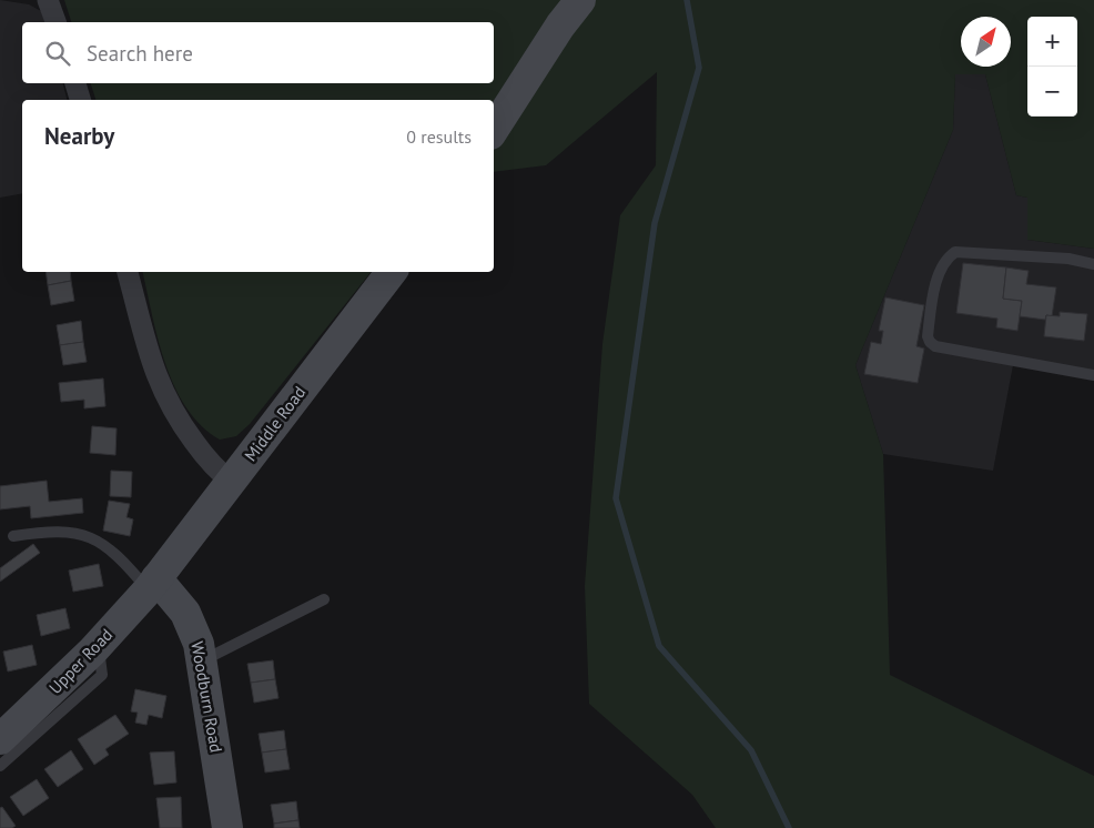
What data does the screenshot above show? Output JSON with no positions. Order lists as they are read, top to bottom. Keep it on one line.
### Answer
{"streets":{"main road":["Middle Road","Upper Road","Woodburn Road"]},"crossings":[["Middle Road","Upper Road"],["Middle Road","Woodburn Road"],["Upper Road","Woodburn Road"]],"north":"top right","page":{"map_buttons":["+","−"],"search":"Search here","heading":["Nearby","0 results"]}}
